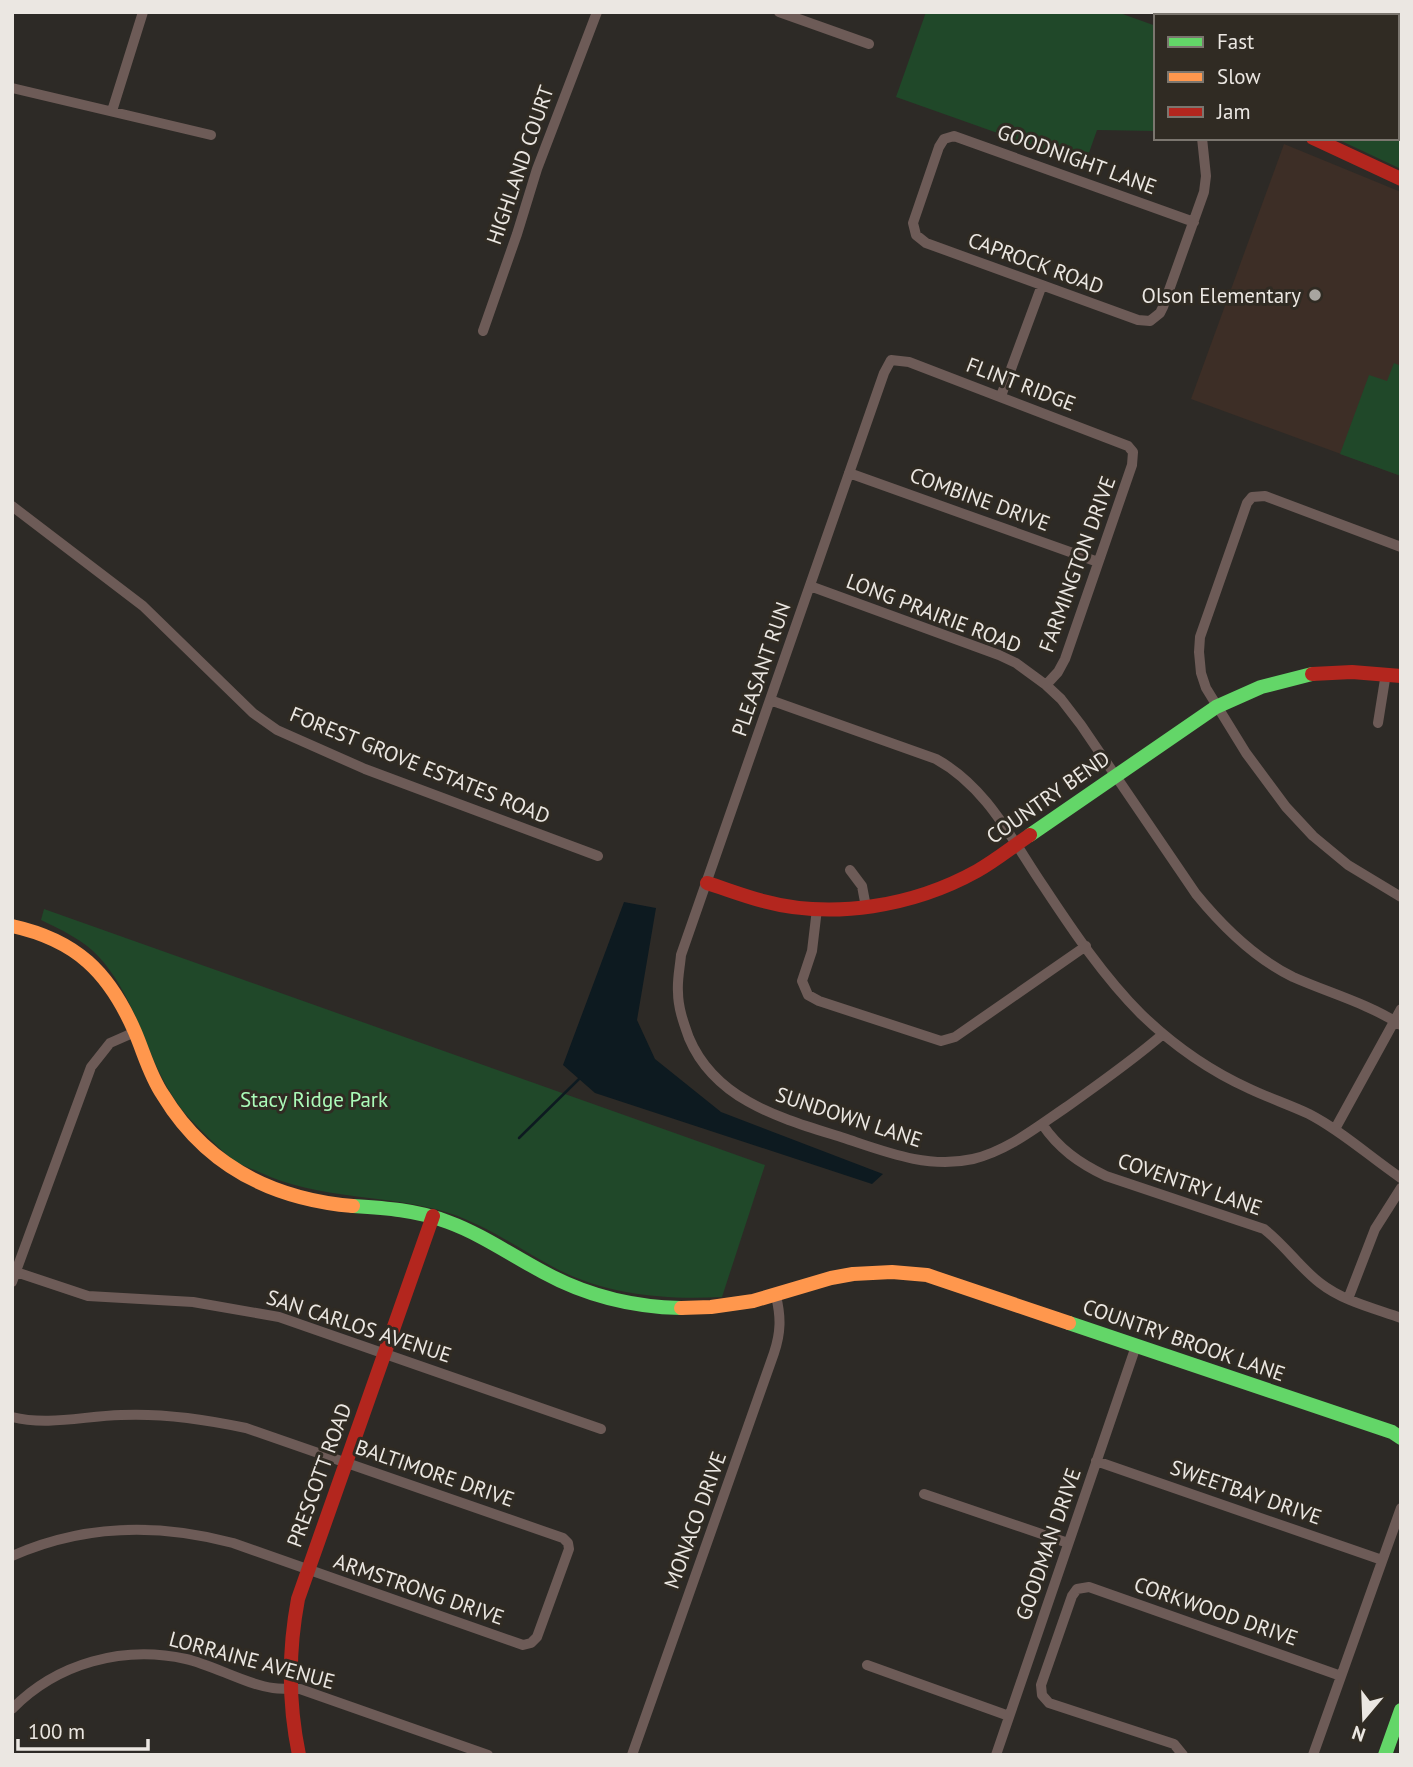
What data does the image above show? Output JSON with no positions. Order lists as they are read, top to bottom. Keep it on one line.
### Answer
{"streets":{"street":["GOODNIGHT LANE","HIGHLAND COURT","CAPROCK ROAD","FLINT RIDGE","COMBINE DRIVE","FARMINGTON DRIVE","LONG PRAIRIE ROAD","PLEASANT RUN","FOREST GROVE ESTATES ROAD","COUNTRY BEND","SUNDOWN LANE","COVENTRY LANE","SAN CARLOS AVENUE","COUNTRY BROOK LANE","BALTIMORE DRIVE","PRESCOTT ROAD","SWEETBAY DRIVE","MONACO DRIVE","GOODMAN DRIVE","ARMSTRONG DRIVE","CORKWOOD DRIVE","LORRAINE AVENUE"]},"crossings":[["GOODNIGHT LANE","CAPROCK ROAD"],["FLINT RIDGE","FARMINGTON DRIVE"],["FLINT RIDGE","PLEASANT RUN"],["COMBINE DRIVE","FARMINGTON DRIVE"],["COMBINE DRIVE","PLEASANT RUN"],["FARMINGTON DRIVE","LONG PRAIRIE ROAD"],["LONG PRAIRIE ROAD","PLEASANT RUN"],["LONG PRAIRIE ROAD","COUNTRY BEND"],["PLEASANT RUN","COUNTRY BEND"],["PLEASANT RUN","SUNDOWN LANE"],["SUNDOWN LANE","COVENTRY LANE"],["SAN CARLOS AVENUE","PRESCOTT ROAD"],["COUNTRY BROOK LANE","PRESCOTT ROAD"],["COUNTRY BROOK LANE","MONACO DRIVE"],["COUNTRY BROOK LANE","GOODMAN DRIVE"],["BALTIMORE DRIVE","PRESCOTT ROAD"],["BALTIMORE DRIVE","ARMSTRONG DRIVE"],["PRESCOTT ROAD","ARMSTRONG DRIVE"],["PRESCOTT ROAD","LORRAINE AVENUE"],["SWEETBAY DRIVE","GOODMAN DRIVE"]],"parks":["Stacy Ridge Park"],"places":["Olson Elementary"],"legend":["Fast","Slow","Jam"],"scale_bar":"100 m","north":"bottom"}
